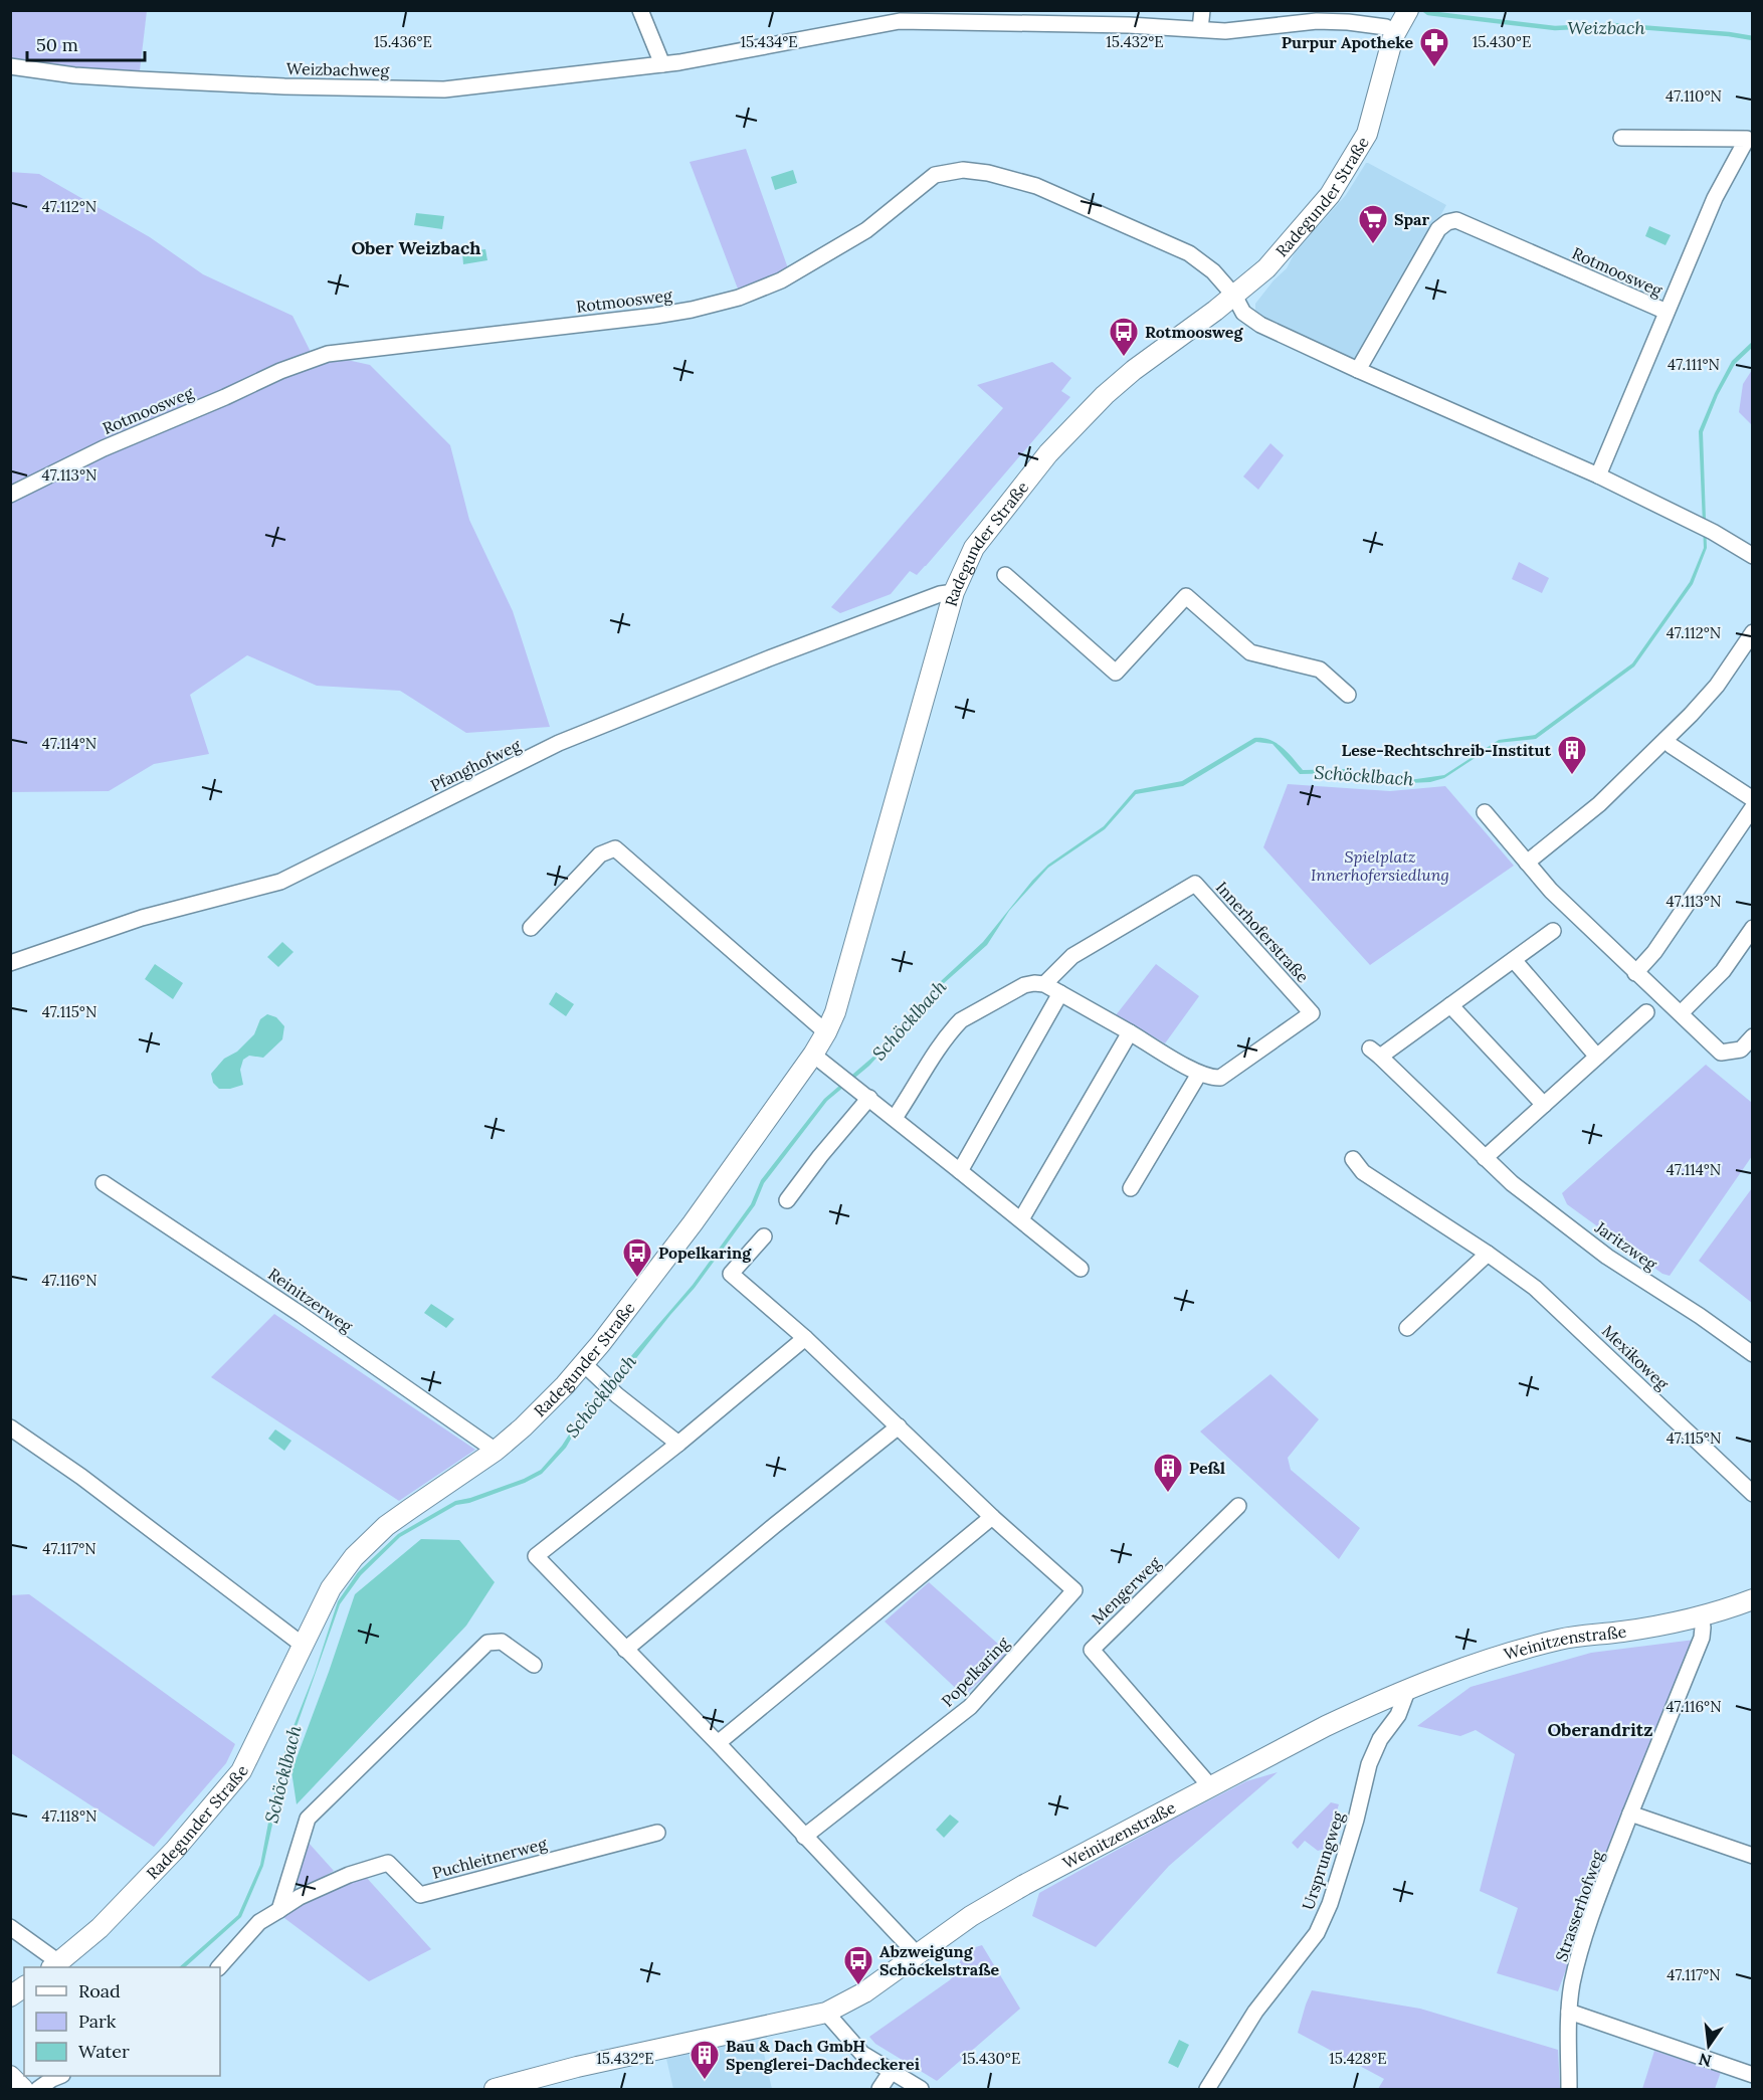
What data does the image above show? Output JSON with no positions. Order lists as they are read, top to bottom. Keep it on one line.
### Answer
{"streets":{"main road":["Radegunder Straße","Weinitzenstraße"],"street":["Weizbachweg","Rotmoosweg","Pfanghofweg","Innerhoferstraße","Jaritzweg","Reinitzerweg","Mexikoweg","Mengerweg","Popelkaring","Puchleitnerweg","Ursprungweg","Strasserhofweg"]},"crossings":[["Weizbachweg","Radegunder Straße"],["Radegunder Straße","Rotmoosweg"],["Radegunder Straße","Pfanghofweg"],["Radegunder Straße","Reinitzerweg"],["Mengerweg","Weinitzenstraße"],["Weinitzenstraße","Ursprungweg"],["Weinitzenstraße","Strasserhofweg"]],"districts":["Ober Weizbach","Oberandritz"],"water":["Weizbach","Schöcklbach"],"parks":["Spielplatz Innerhofersiedlung"],"places":{"pharmacy":["Purpur Apotheke"],"supermarket":["Spar"],"bus stop":["Rotmoosweg","Popelkaring","Abzweigung Schöckelstraße"],"building":["Lese-Rechtschreib-Institut","Peßl","Bau & Dach GmbH Spenglerei-Dachdeckerei"]},"legend":["Road","Park","Water"],"scale_bar":"50 m","north":"bottom","coordinates":["15.436°E","15.434°E","15.432°E","15.430°E","47.110°N","47.112°N","47.111°N","47.113°N","47.114°N","47.115°N","47.116°N","47.117°N","47.118°N","15.428°E"]}
